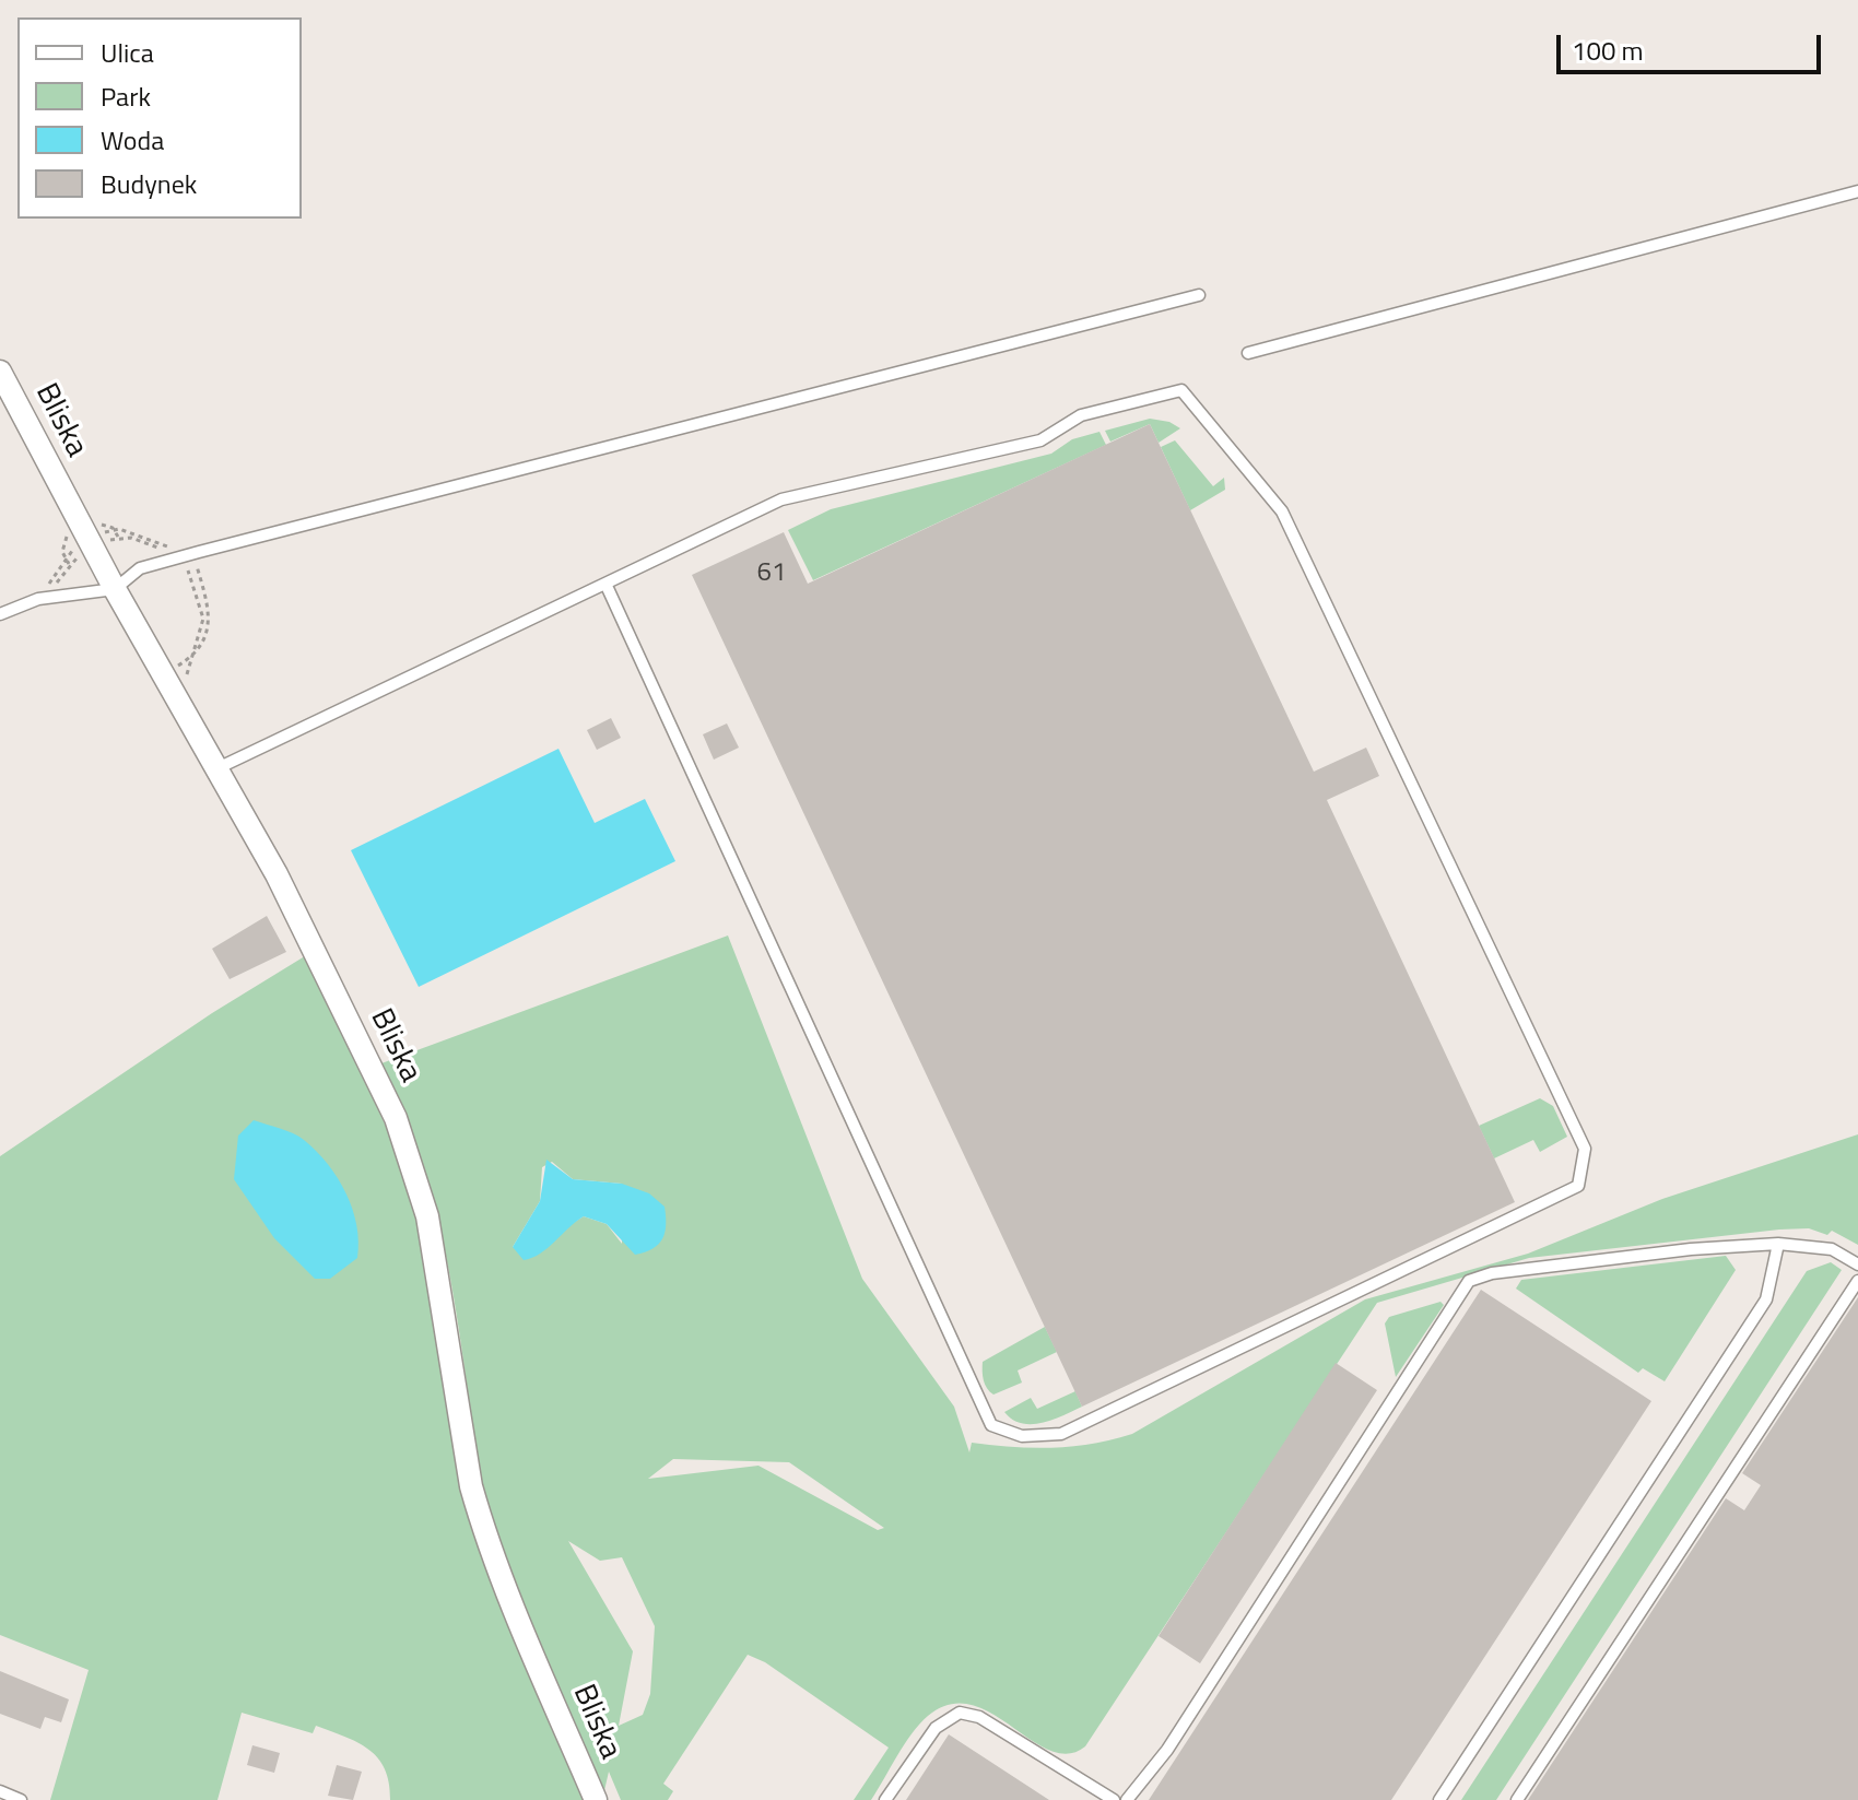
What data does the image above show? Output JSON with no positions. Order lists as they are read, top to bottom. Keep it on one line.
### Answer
{"streets":{"street":["Bliska"]},"house_numbers":["61"],"legend":["Ulica","Park","Woda","Budynek"],"scale_bar":"100 m"}
